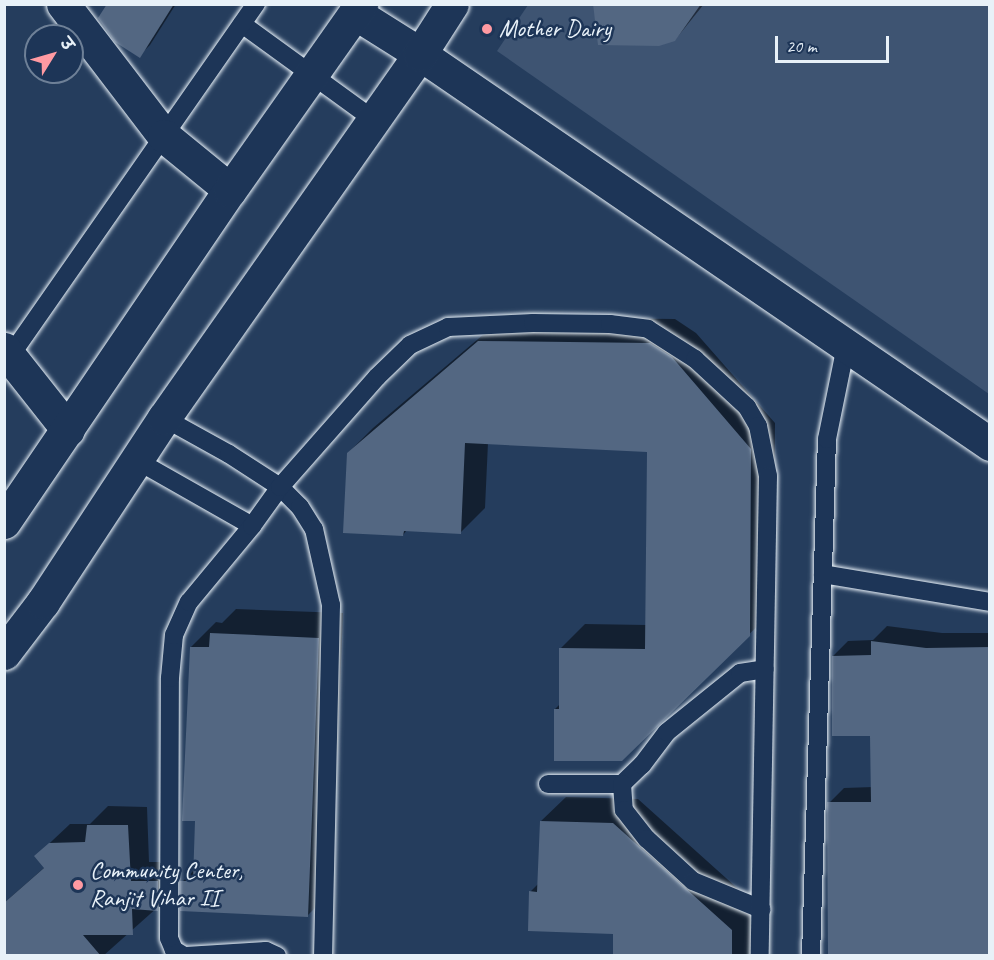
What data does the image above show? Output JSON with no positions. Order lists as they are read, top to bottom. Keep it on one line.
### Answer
{"places":["Mother Dairy","Community Center, Ranjit Vihar II"],"scale_bar":"20 m","north":"top right"}
